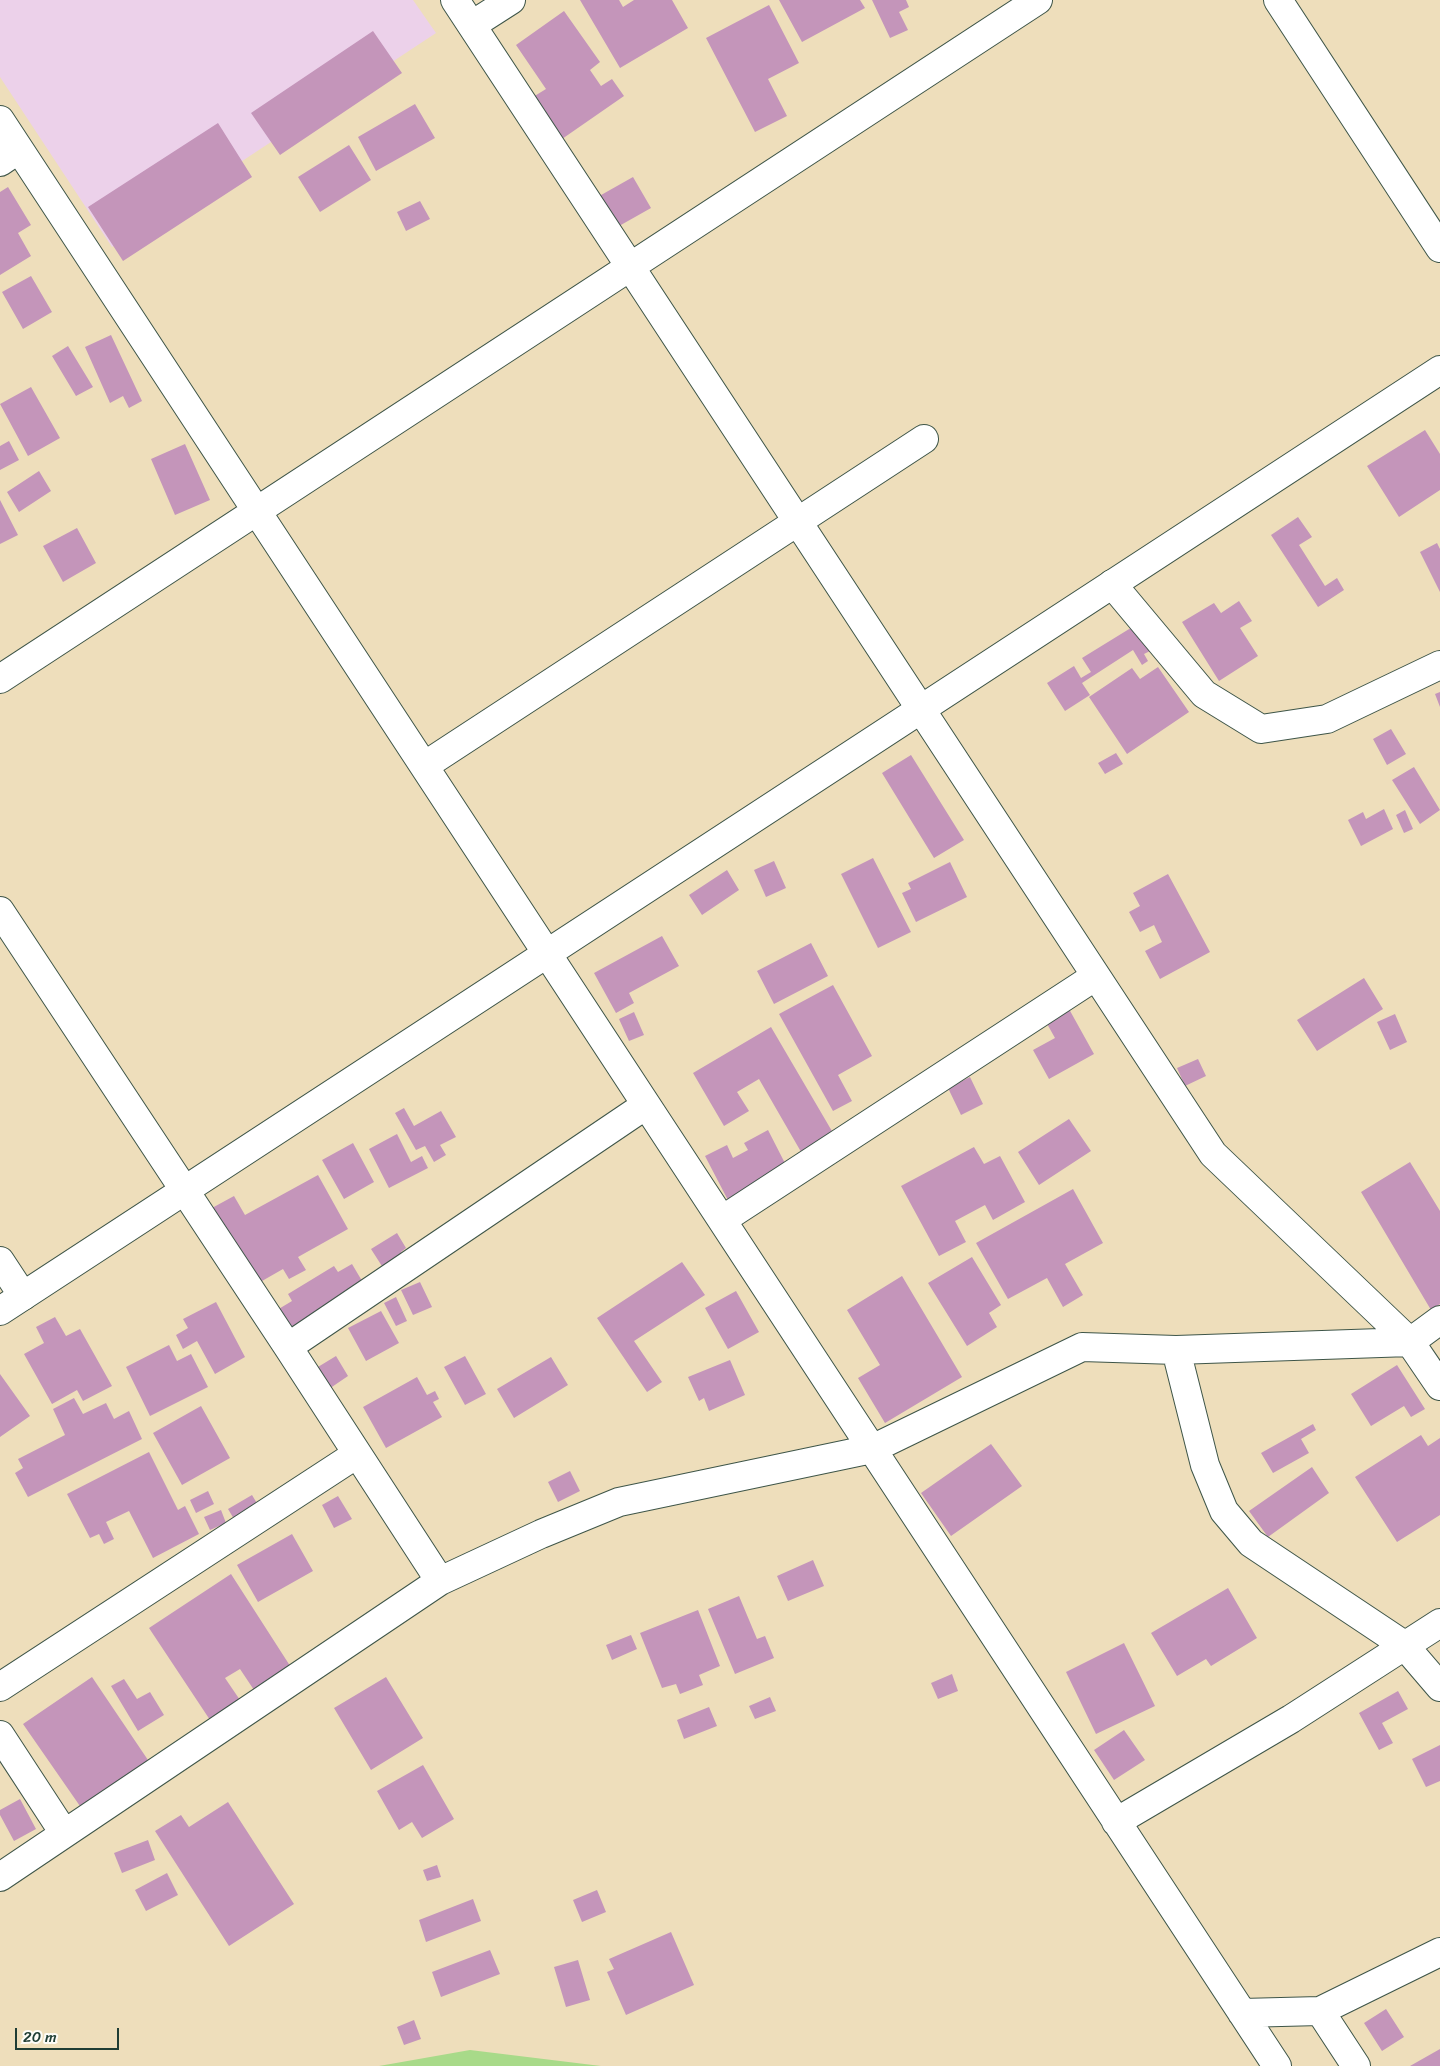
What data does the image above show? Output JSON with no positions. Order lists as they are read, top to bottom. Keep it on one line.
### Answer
{"scale_bar":"20 m"}
